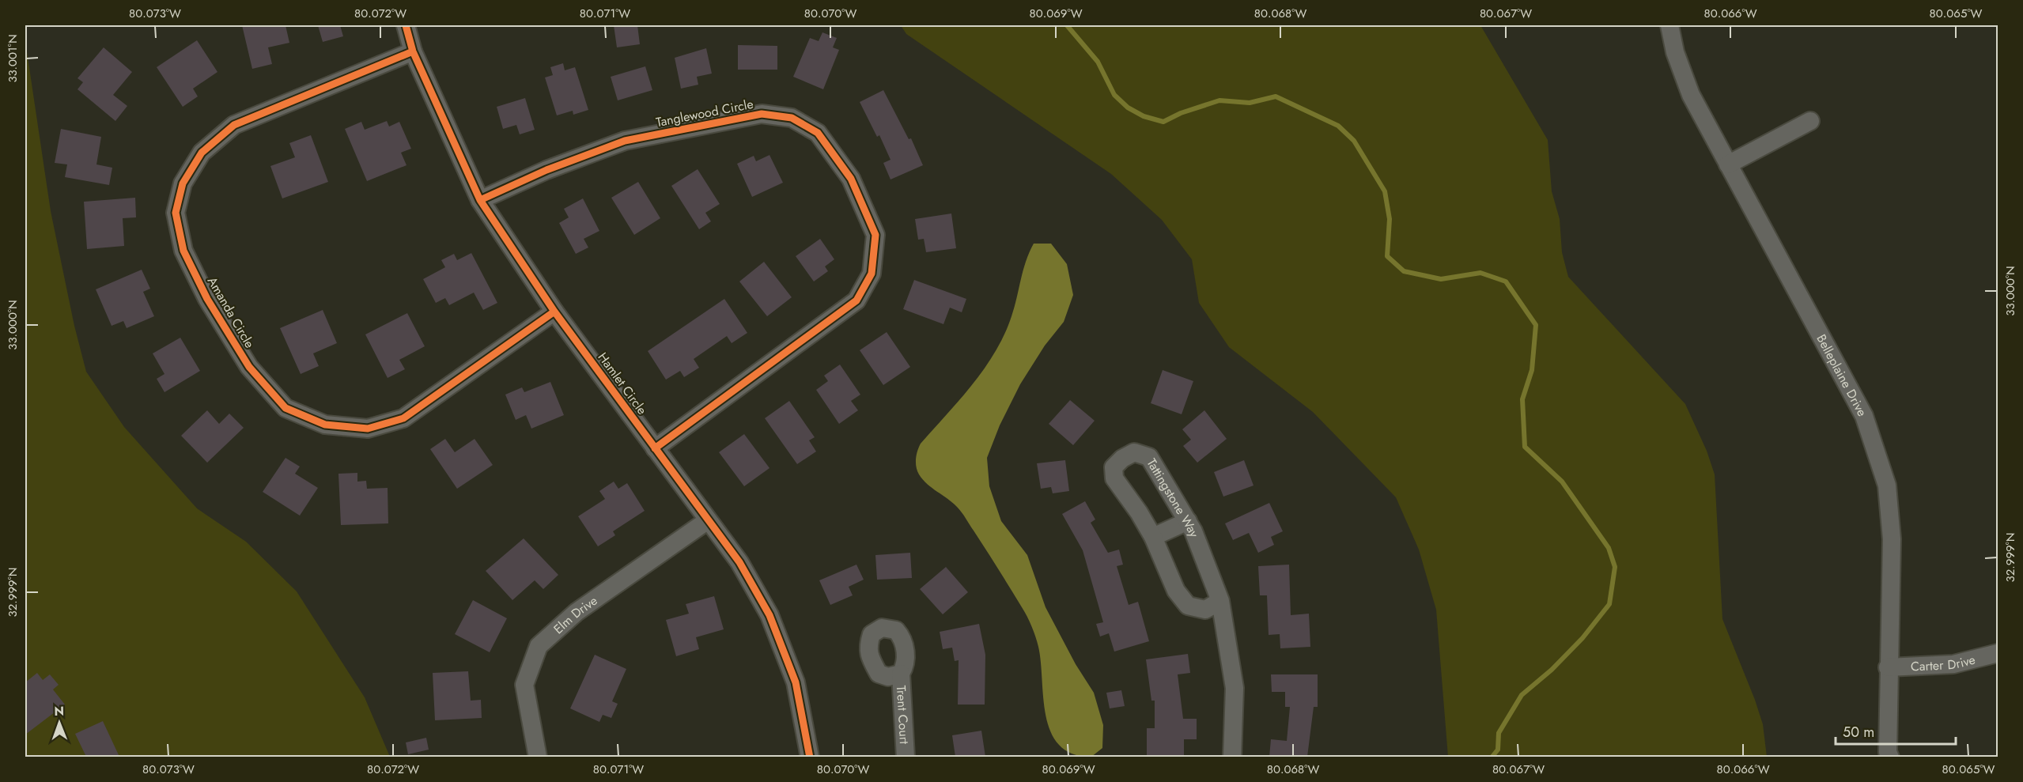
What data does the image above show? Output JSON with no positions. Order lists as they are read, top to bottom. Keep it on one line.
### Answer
{"streets":{"street":["Tanglewood Circle","Amanda Circle","Belleplaine Drive","Hamlet Circle","Tattingstone Way","Elm Drive","Carter Drive","Trent Court"]},"crossings":[["Tanglewood Circle","Hamlet Circle"],["Amanda Circle","Hamlet Circle"],["Belleplaine Drive","Carter Drive"],["Hamlet Circle","Elm Drive"]],"scale_bar":"50 m","north":"top","coordinates":["80.073°W","80.072°W","80.071°W","80.070°W","80.069°W","80.068°W","80.067°W","80.066°W","80.065°W","33.001°N","33.000°N","32.999°N"]}
